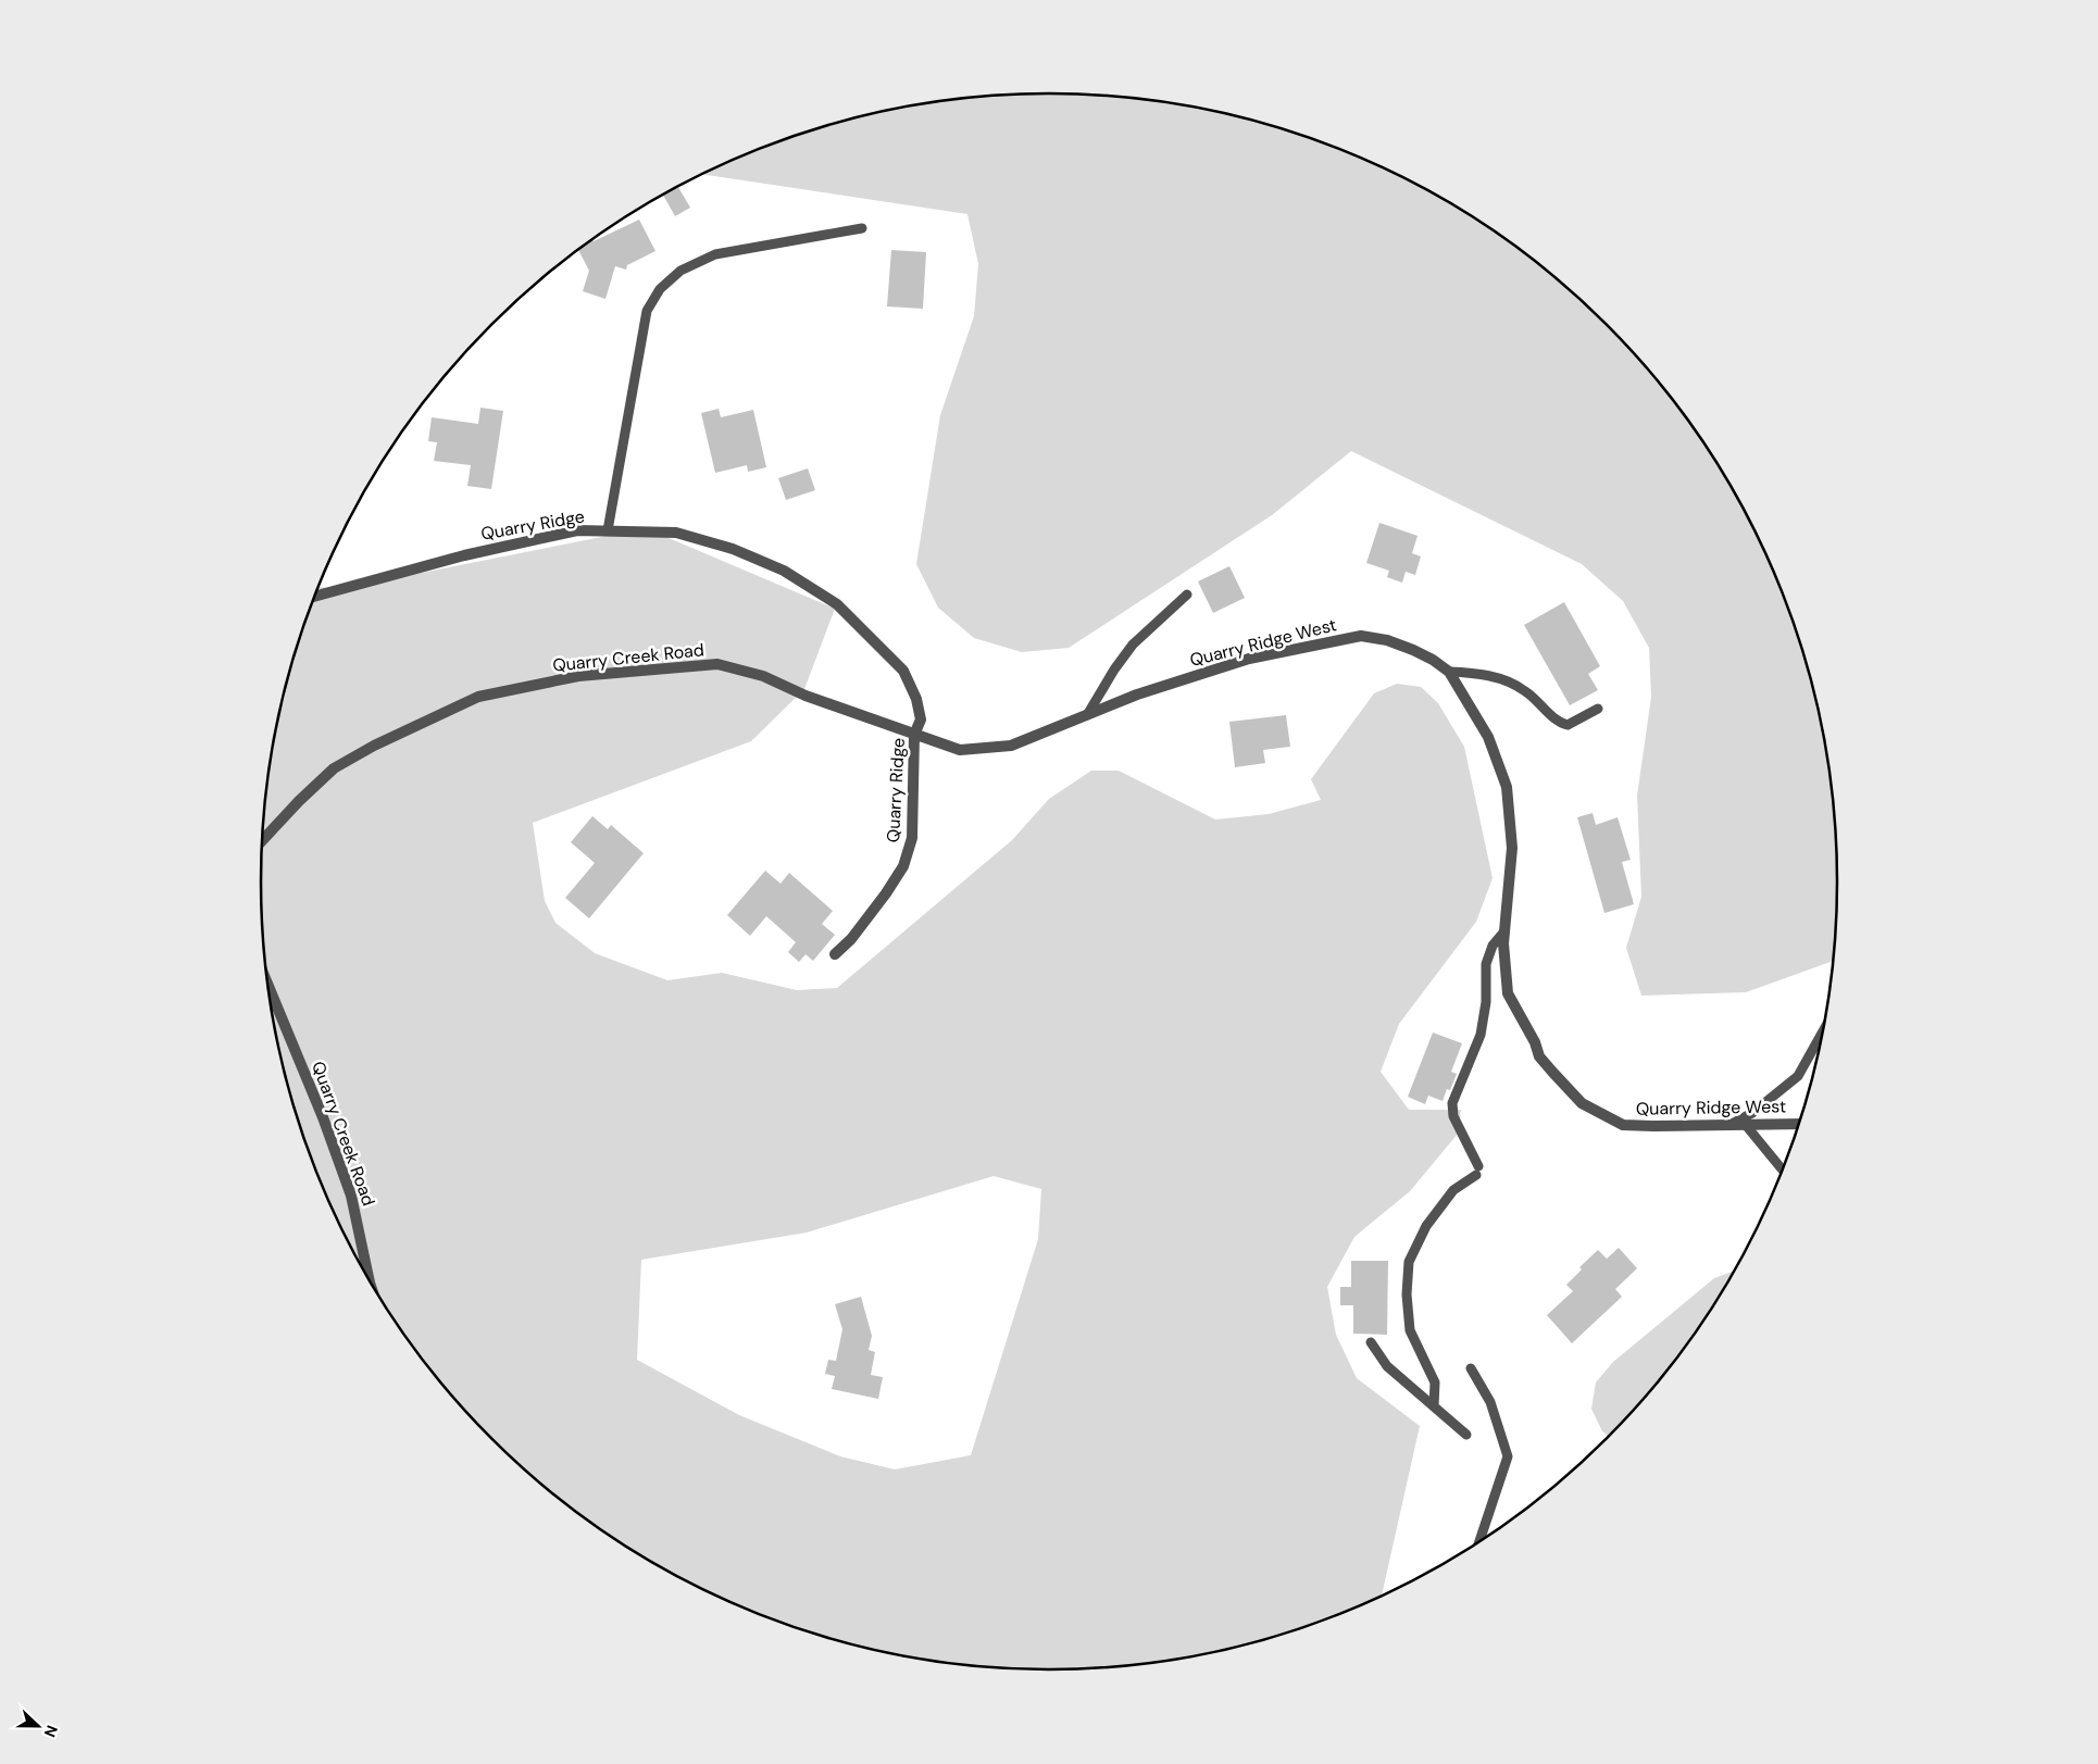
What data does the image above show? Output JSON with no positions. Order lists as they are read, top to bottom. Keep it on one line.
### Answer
{"streets":{"street":["Quarry Ridge","Quarry Ridge West","Quarry Creek Road"]},"crossings":[["Quarry Ridge","Quarry Ridge West"],["Quarry Ridge","Quarry Creek Road"],["Quarry Ridge West","Quarry Creek Road"]],"north":"right"}
